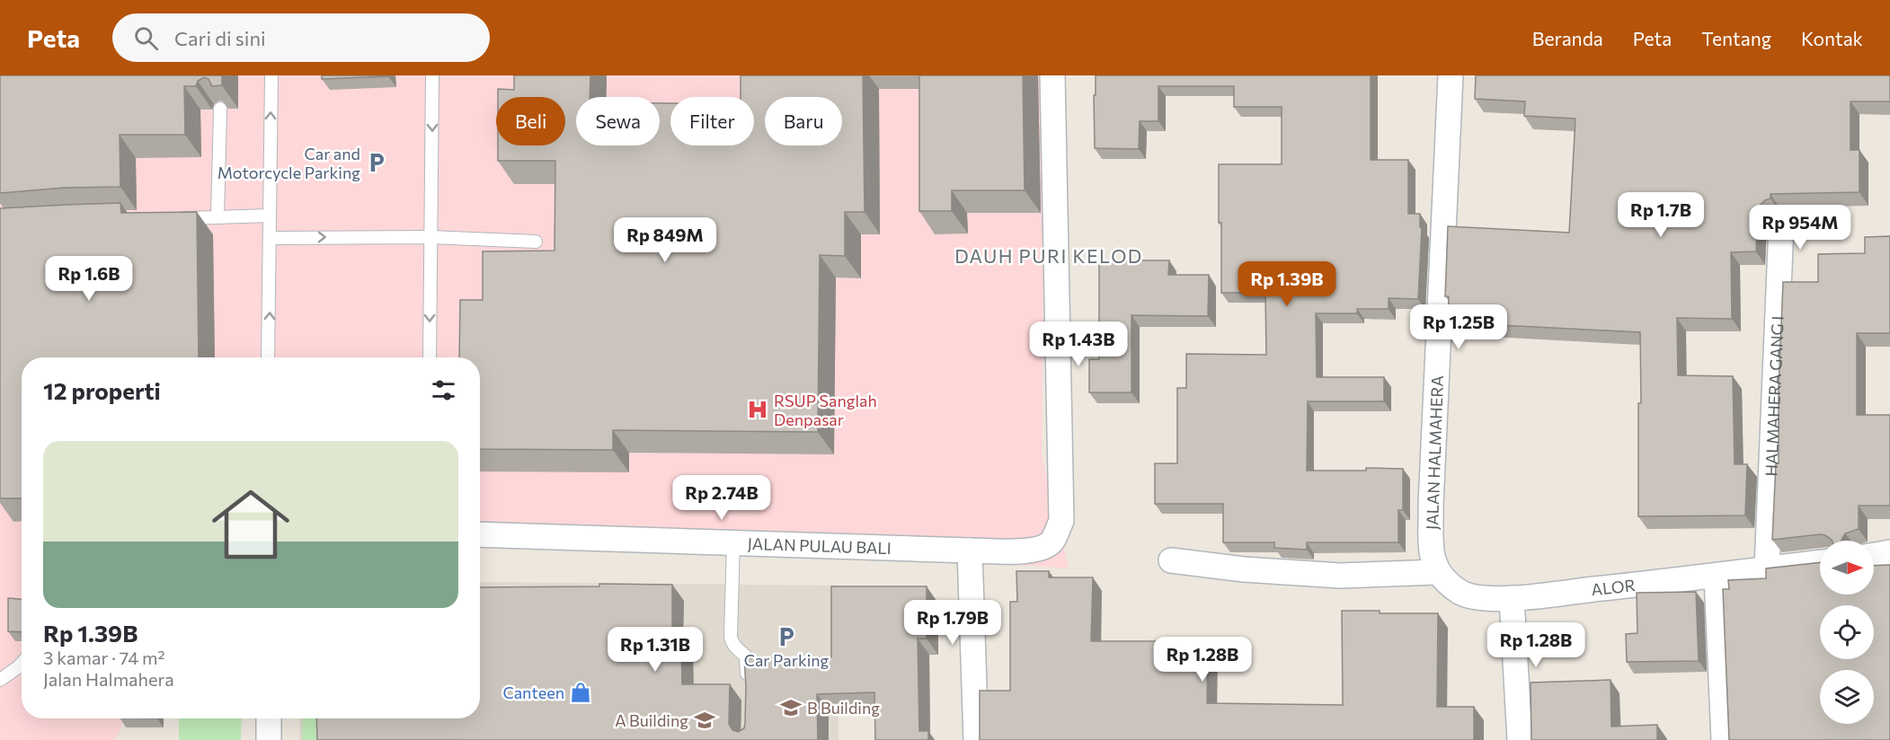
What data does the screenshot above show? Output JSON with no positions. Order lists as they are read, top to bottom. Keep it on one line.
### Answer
{"streets":{"street":["HALMAHERA GANG I","JALAN HALMAHERA","JALAN PULAU BALI","ALOR"]},"crossings":[["HALMAHERA GANG I","ALOR"]],"districts":["DAUH PURI KELOD"],"places":{"parking":["Car and Motorcycle Parking","Car Parking"],"hospital":["RSUP Sanglah Denpasar"],"shop":["Canteen"],"school or university":["B Building","A Building"]},"north":"right","page":{"header":"Peta","search":"Cari di sini","nav":["Beranda","Peta","Tentang","Kontak"],"chip":["Beli","Sewa","Filter","Baru"],"price":["Rp 1.7B","Rp 954M","Rp 849M","Rp 1.6B","Rp 1.39B","Rp 1.25B","Rp 1.43B","Rp 2.74B","Rp 1.79B","Rp 1.28B","Rp 1.31B","Rp 1.28B"],"heading":"12 properti","list":[{"name":"Rp 1.39B","note":"3 kamar · 74 m² · Jalan Halmahera"}]}}
